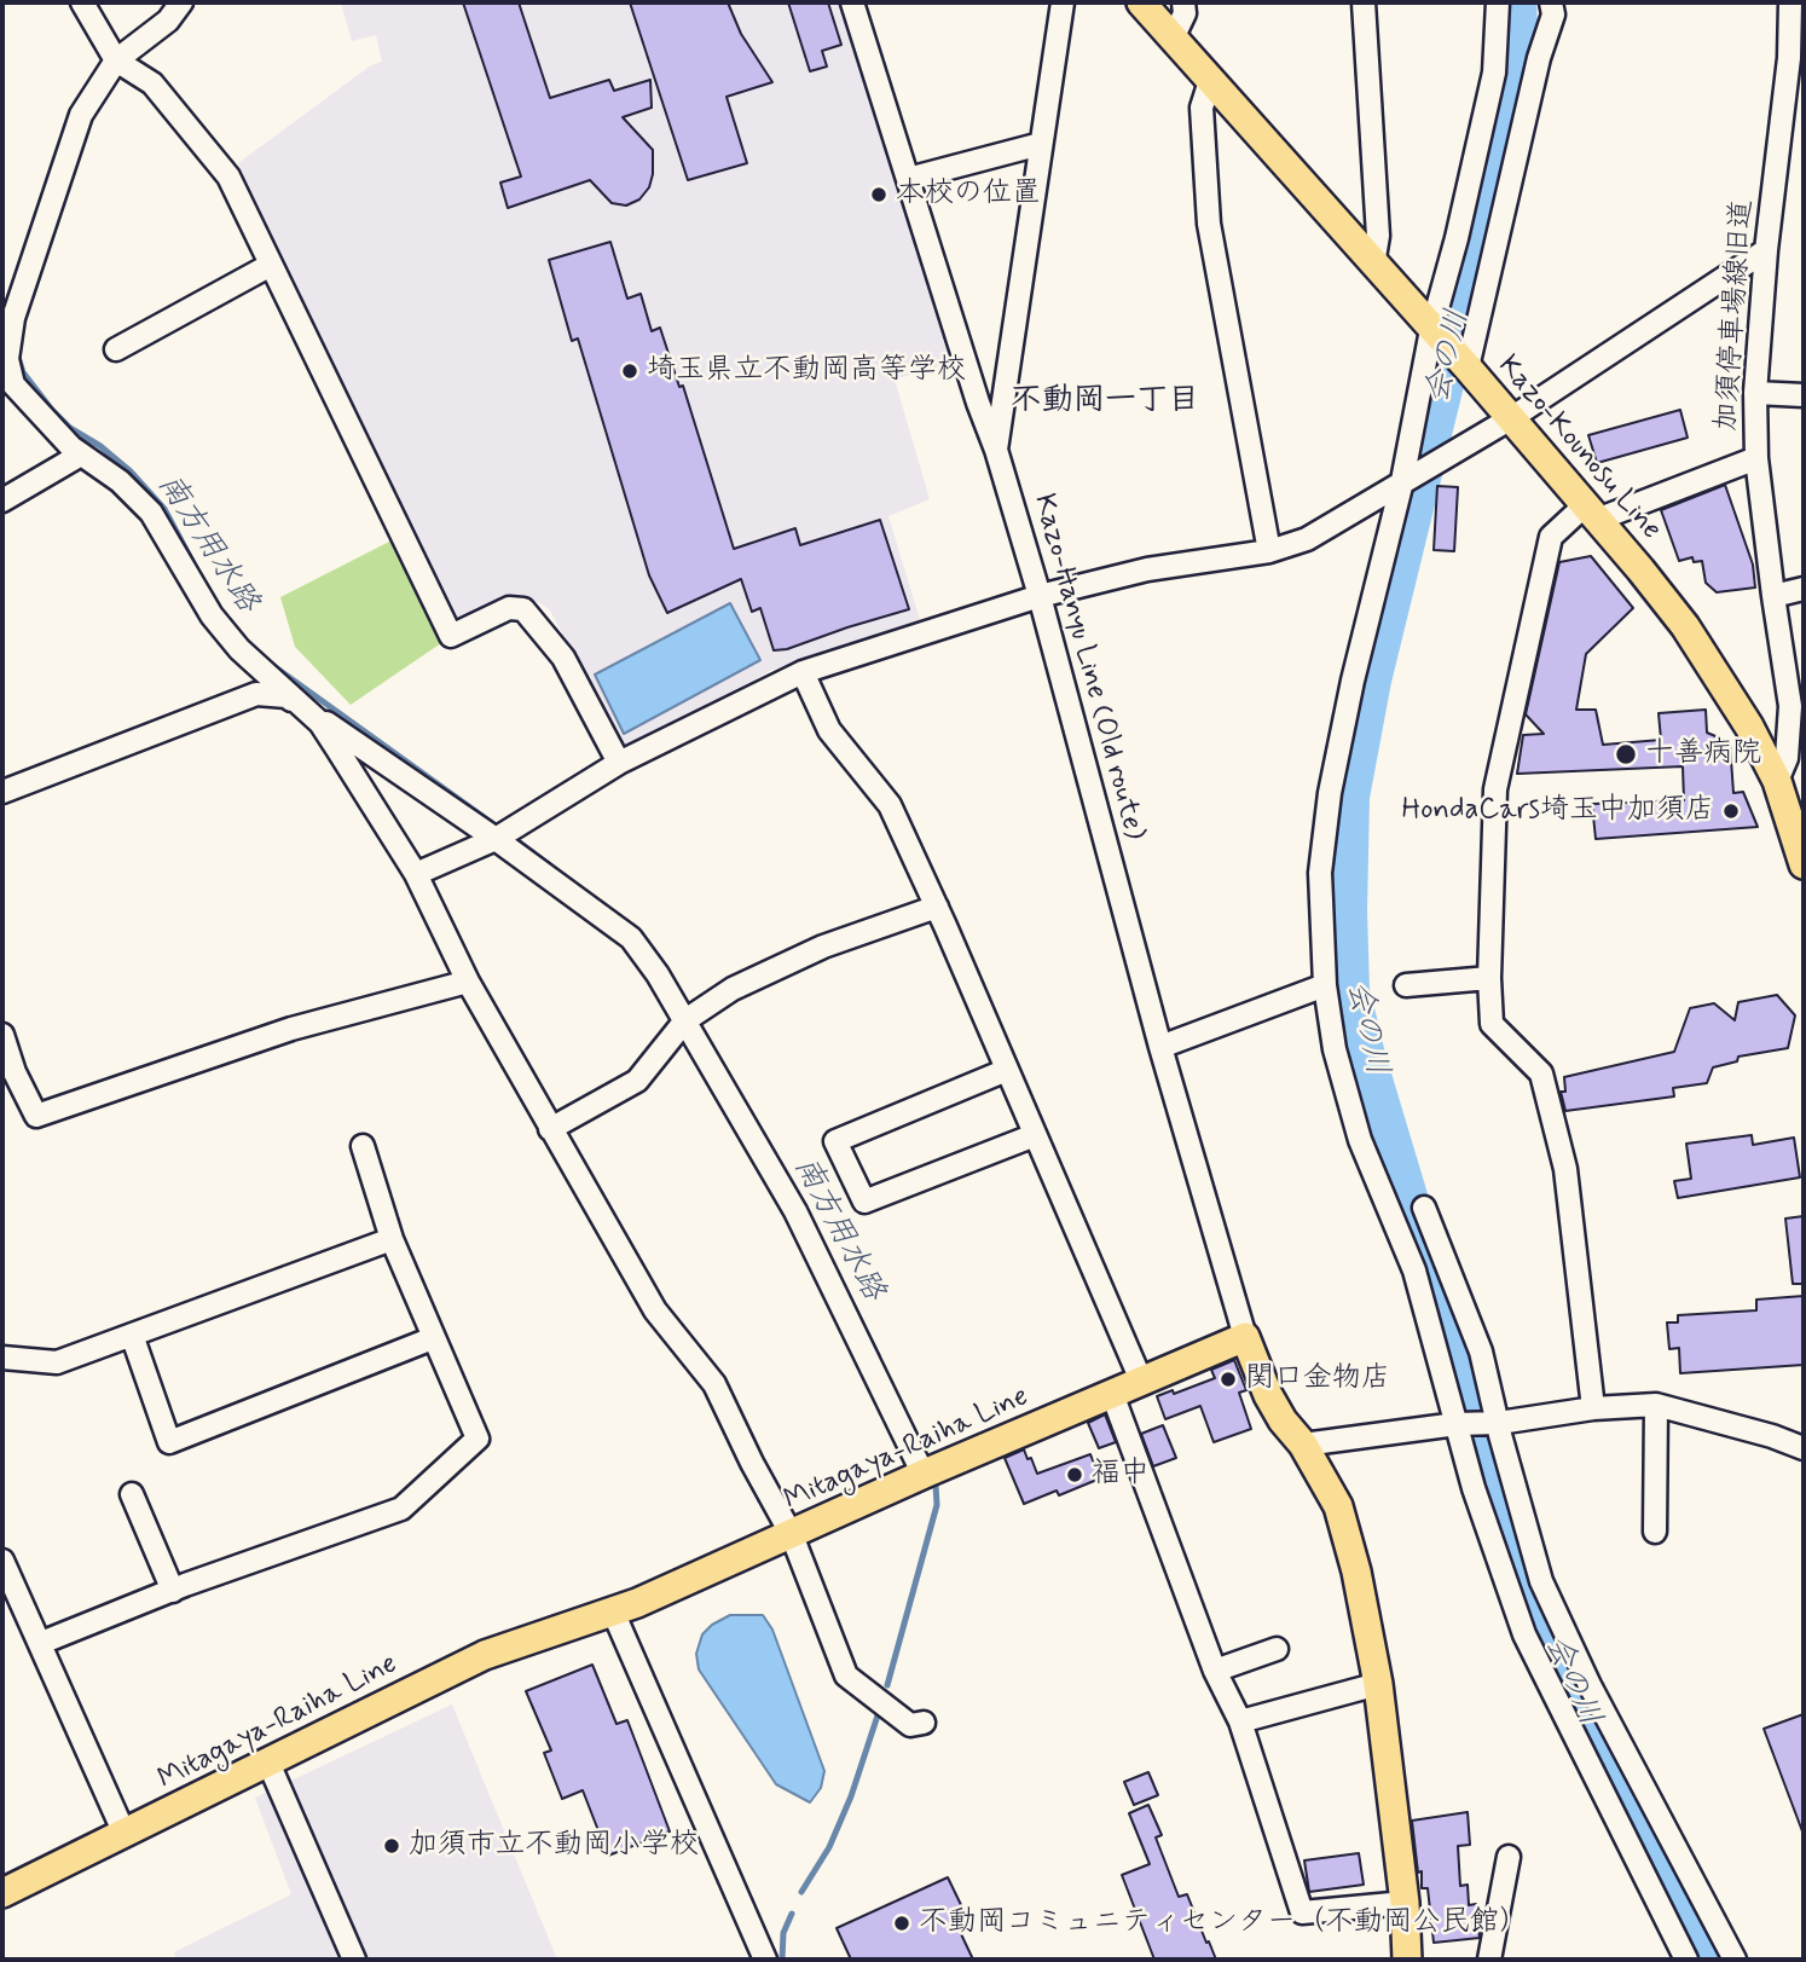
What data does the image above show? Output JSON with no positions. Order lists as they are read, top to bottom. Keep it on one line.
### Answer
{"streets":{"main road":["Kazo-Kounosu Line","Mitagaya-Raiha Line"],"street":["加須停車場線旧道","Kazo-Hanyu Line (Old route)"]},"crossings":[["加須停車場線旧道","Kazo-Kounosu Line"],["Kazo-Hanyu Line (Old route)","Mitagaya-Raiha Line"]],"districts":["不動岡一丁目"],"water":["会の川","南方用水路"],"places":["本校の位置","埼玉県立不動岡高等学校","十善病院","HondaCars埼玉中加須店","関口金物店","福中","加須市立不動岡小学校","不動岡コミュニティセンター（不動岡公民館）"]}
